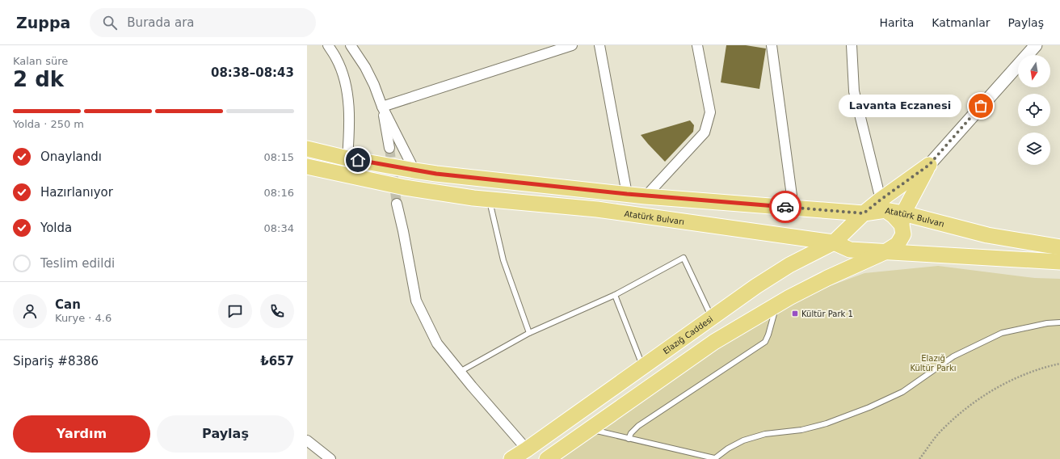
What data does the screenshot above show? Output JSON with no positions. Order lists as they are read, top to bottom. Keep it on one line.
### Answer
{"streets":{"main road":["Atatürk Bulvarı","Elazığ Caddesi"]},"crossings":[["Atatürk Bulvarı","Elazığ Caddesi"]],"parks":["Elazığ Kültür Parkı"],"places":{"other":["Lavanta Eczanesi"],"transit":["Kültür Park 1"]},"north":"bottom","page":{"header":"Zuppa","search":"Burada ara","nav":["Harita","Katmanlar","Paylaş"],"heading":["2 dk","Kalan süre","08:38–08:43"],"panel":["Can","Kurye · 4.6","Sipariş #8386","₺657"],"bubble":"Lavanta Eczanesi","bar":"Yolda · 250 m","list":[["Onaylandı","08:15"],["Hazırlanıyor","08:16"],["Yolda","08:34"],"Teslim edildi"],"buttons":["Yardım","Paylaş"]}}
